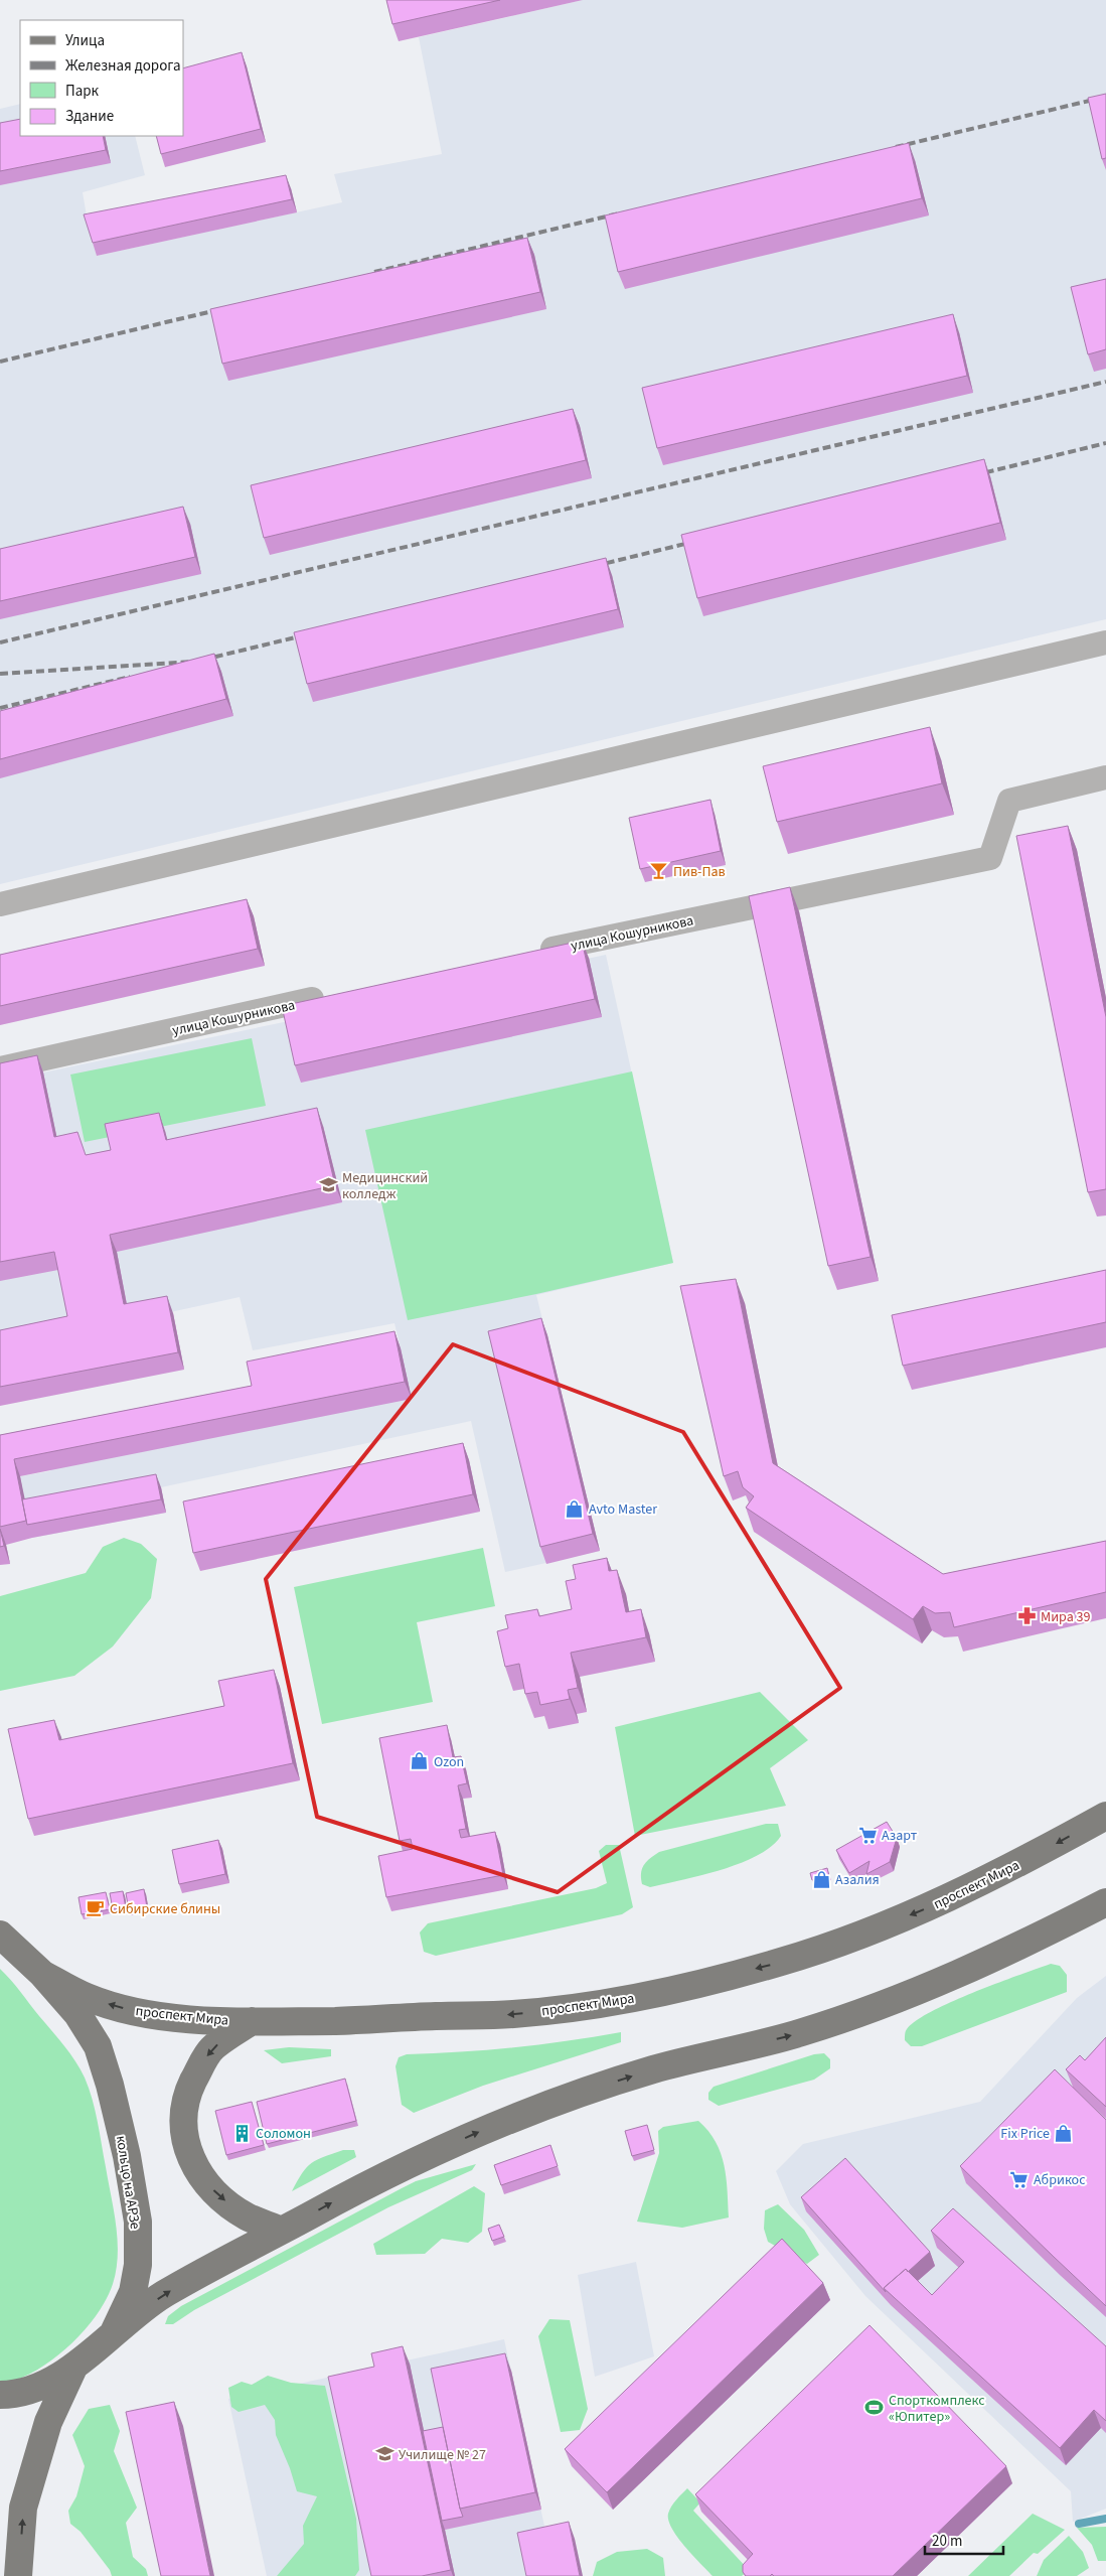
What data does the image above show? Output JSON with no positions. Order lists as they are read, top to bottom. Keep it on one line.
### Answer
{"streets":{"main road":["проспект Мира","кольцо на АРЗе"],"street":["улица Кошурникова"]},"crossings":[["проспект Мира","кольцо на АРЗе"]],"places":{"bar":["Пив-Пав"],"school or university":["Медицинский колледж","Училище № 27"],"shop":["Avto Master","Ozon","Азалия","Fix Price"],"pharmacy":["Мира 39"],"supermarket":["Азарт","Абрикос"],"cafe":["Сибирские блины"],"building":["Соломон"],"sports":["Спорткомплекс «Юпитер»"]},"legend":["Улица","Железная дорога","Парк","Здание"],"scale_bar":"20 m"}
